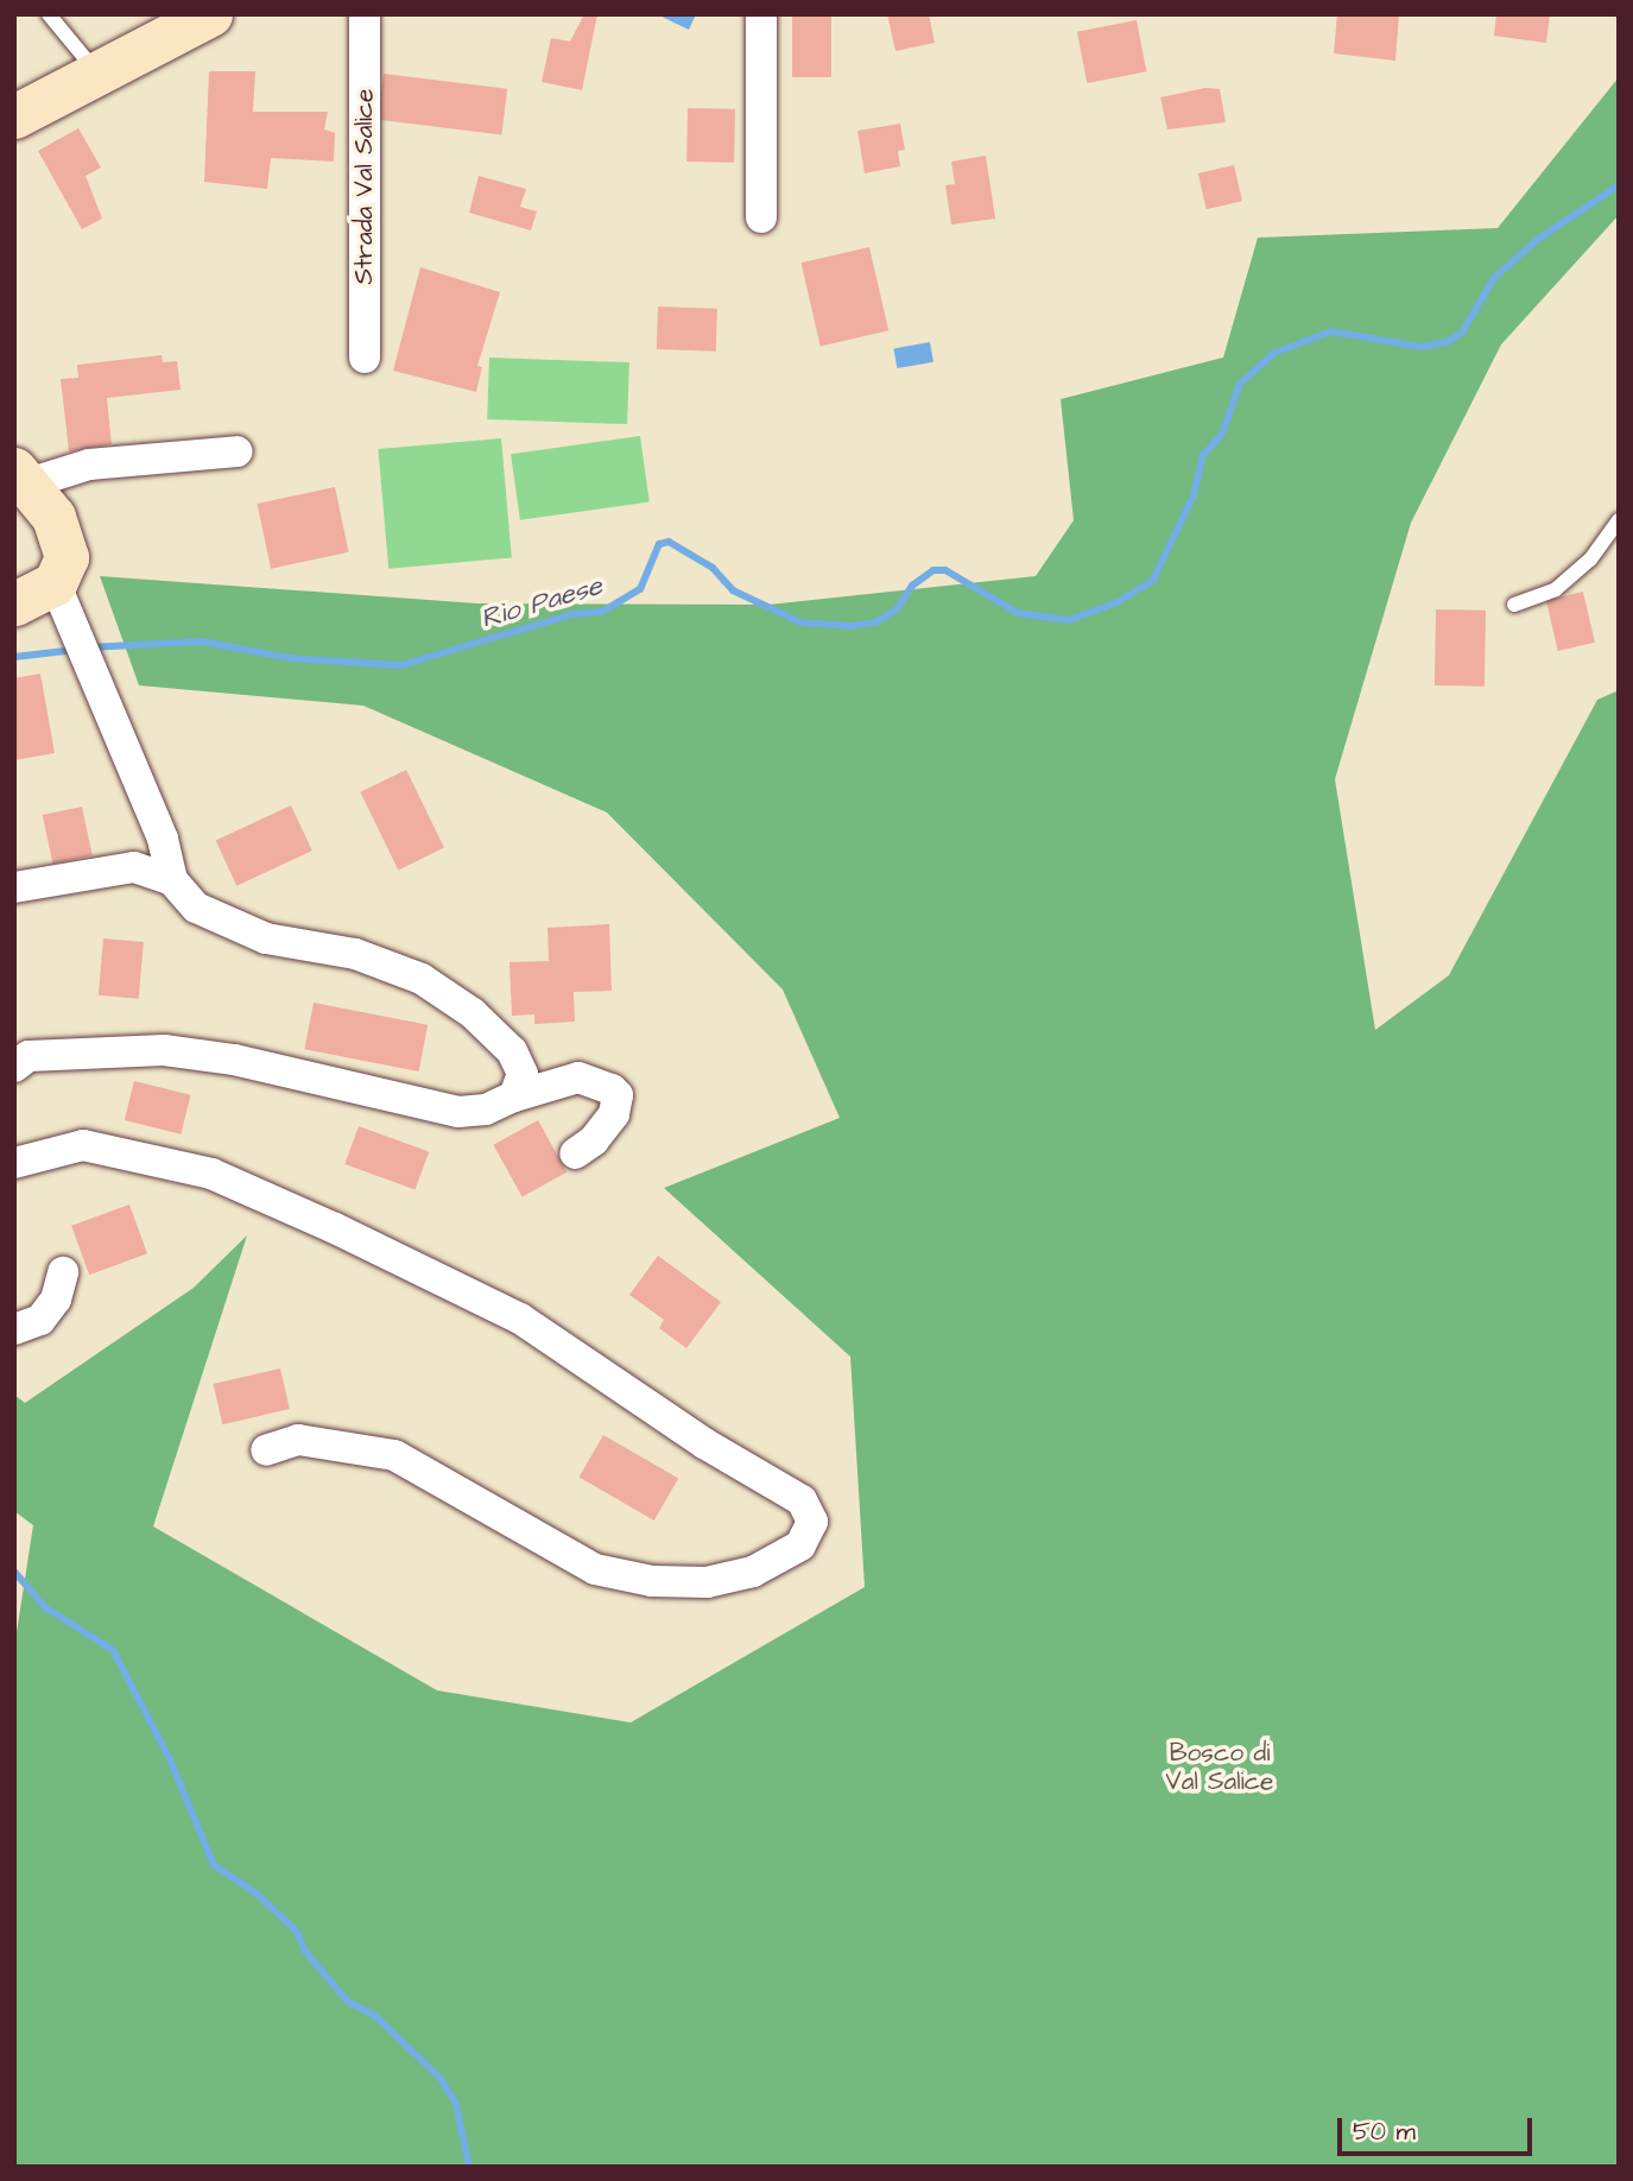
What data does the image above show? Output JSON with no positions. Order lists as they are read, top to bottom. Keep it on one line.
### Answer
{"streets":{"street":["Strada Val Salice"]},"water":["Rio Paese"],"parks":["Bosco di Val Salice"],"scale_bar":"50 m"}
